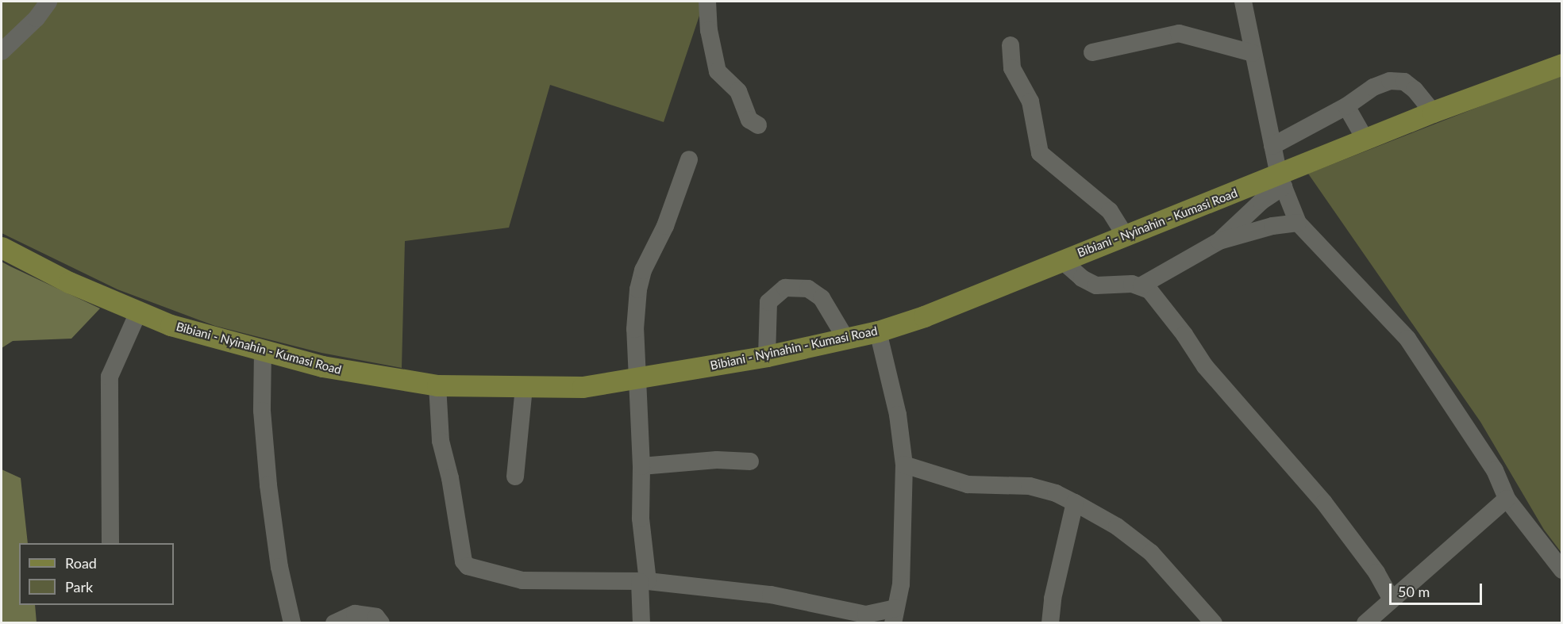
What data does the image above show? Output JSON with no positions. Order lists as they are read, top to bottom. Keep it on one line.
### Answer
{"streets":{"main road":["Bibiani - Nyinahin - Kumasi Road"]},"legend":["Road","Park"],"scale_bar":"50 m"}
